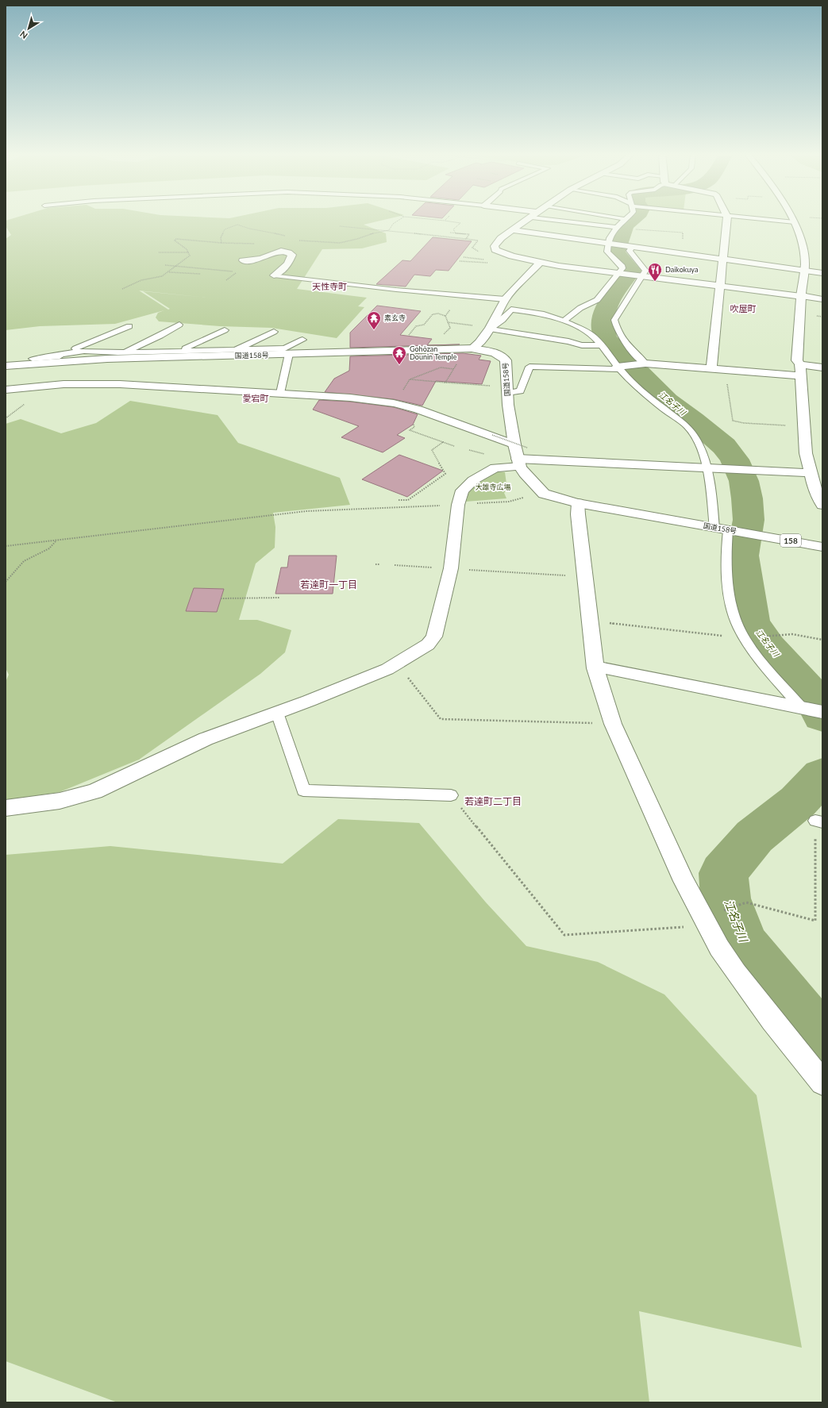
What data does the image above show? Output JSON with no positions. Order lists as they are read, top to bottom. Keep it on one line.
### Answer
{"streets":{"main road":["国道158号","158"]},"districts":["天性寺町","吹屋町","愛宕町","若達町一丁目","若達町二丁目"],"water":["江名子川"],"parks":["大雄寺広場"],"places":{"restaurant":["Daikokuya"],"temple":["素玄寺","Gohōzan Dounin Temple"]},"north":"bottom left"}
